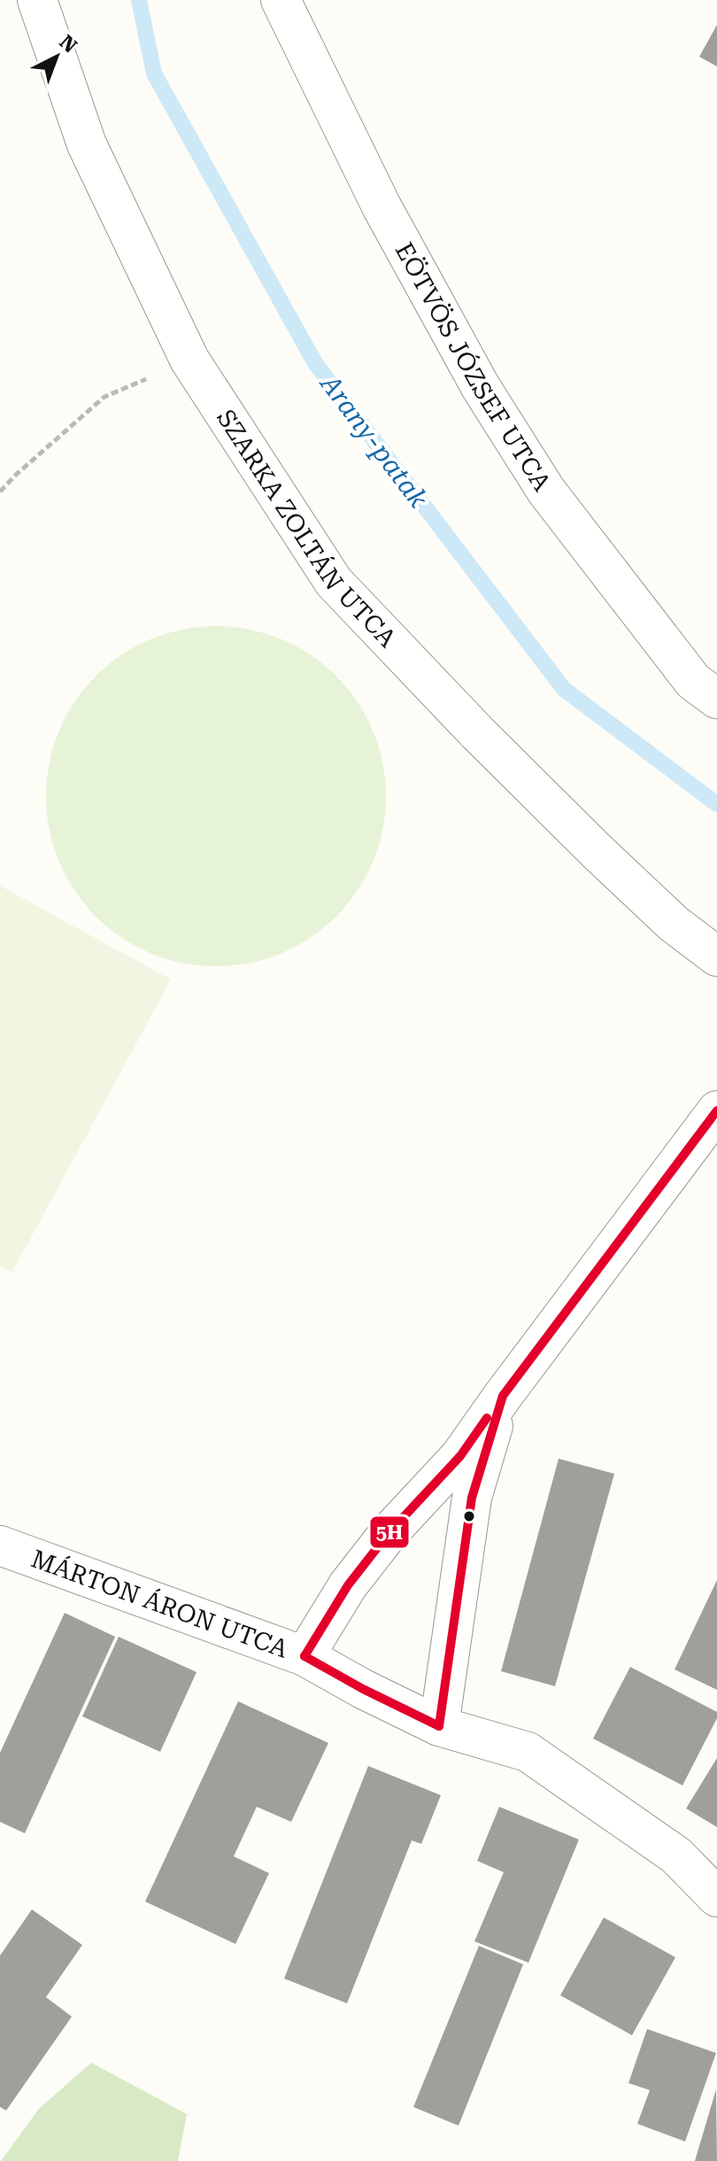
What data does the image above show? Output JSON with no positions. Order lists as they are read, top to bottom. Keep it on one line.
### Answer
{"streets":{"street":["EÖTVÖS JÓZSEF UTCA","SZARKA ZOLTÁN UTCA","MÁRTON ÁRON UTCA"]},"water":["Arany-patak"],"lines":["transit line 5H"],"north":"top right"}
